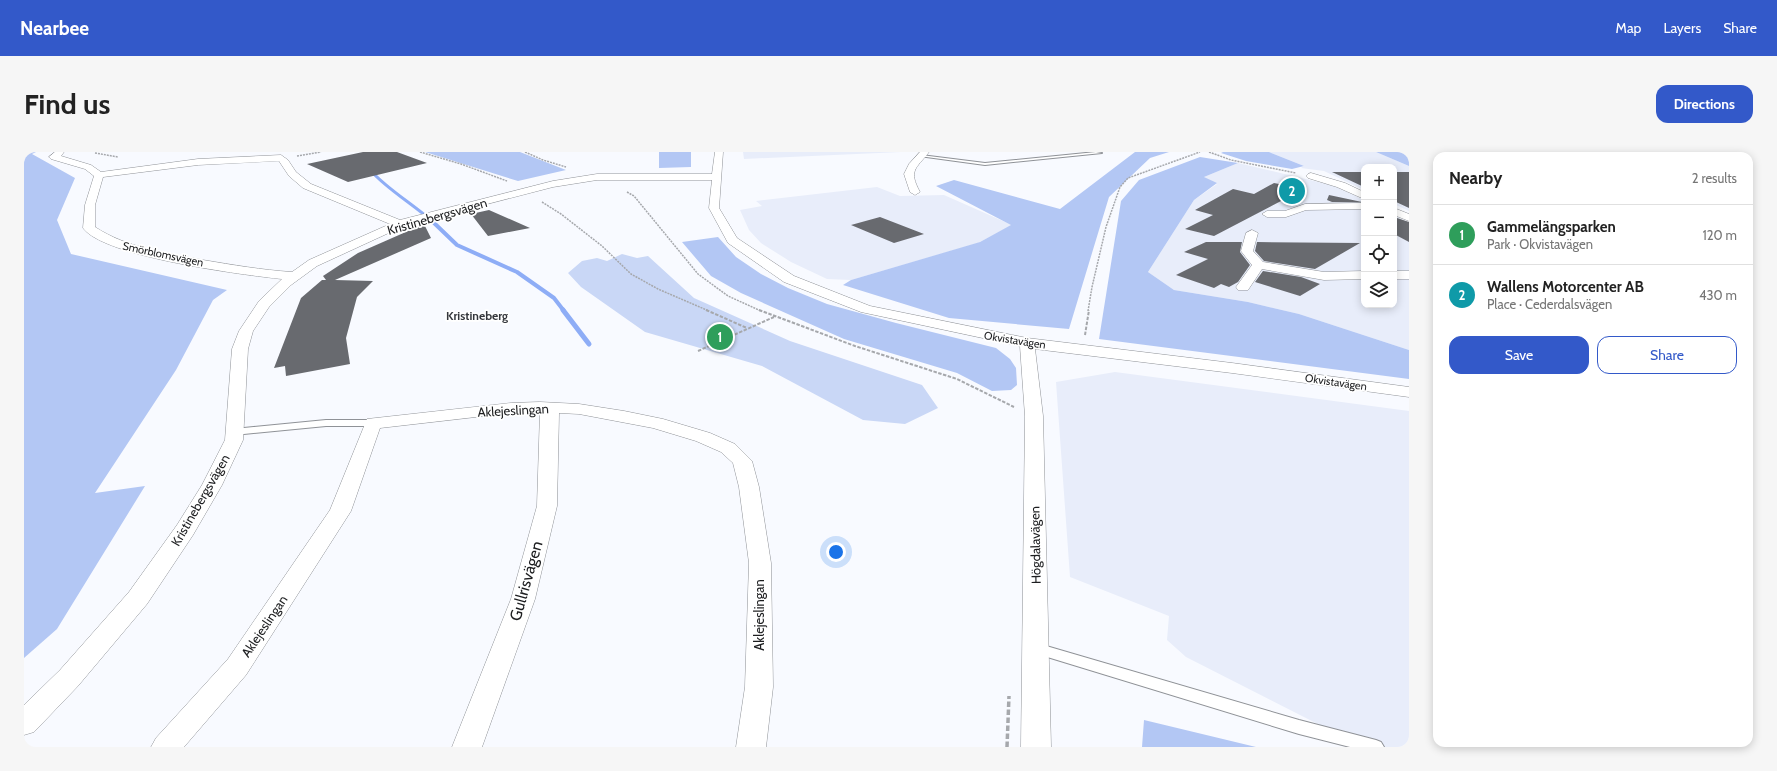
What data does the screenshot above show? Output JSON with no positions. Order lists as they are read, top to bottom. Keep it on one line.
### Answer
{"streets":{"street":["Kristinebergsvägen","Smörblomsvägen","Okvistavägen","Aklejeslingan","Högdalavägen","Gullrisvägen"]},"crossings":[["Kristinebergsvägen","Smörblomsvägen"],["Kristinebergsvägen","Okvistavägen"],["Okvistavägen","Högdalavägen"],["Aklejeslingan","Gullrisvägen"]],"districts":["Kristineberg"],"page":{"header":"Nearbee","nav":["Map","Layers","Share"],"buttons":["Directions",["Save","Share"]],"title":"Find us","heading":["Nearby","2 results"],"map_buttons":["+","−"],"pins":["2","1"],"list":[{"mark":"1","name":"Gammelängsparken","note":"Park · Okvistavägen","value":"120 m"},{"mark":"2","name":"Wallens Motorcenter AB","note":"Place · Cederdalsvägen","value":"430 m"}]}}
